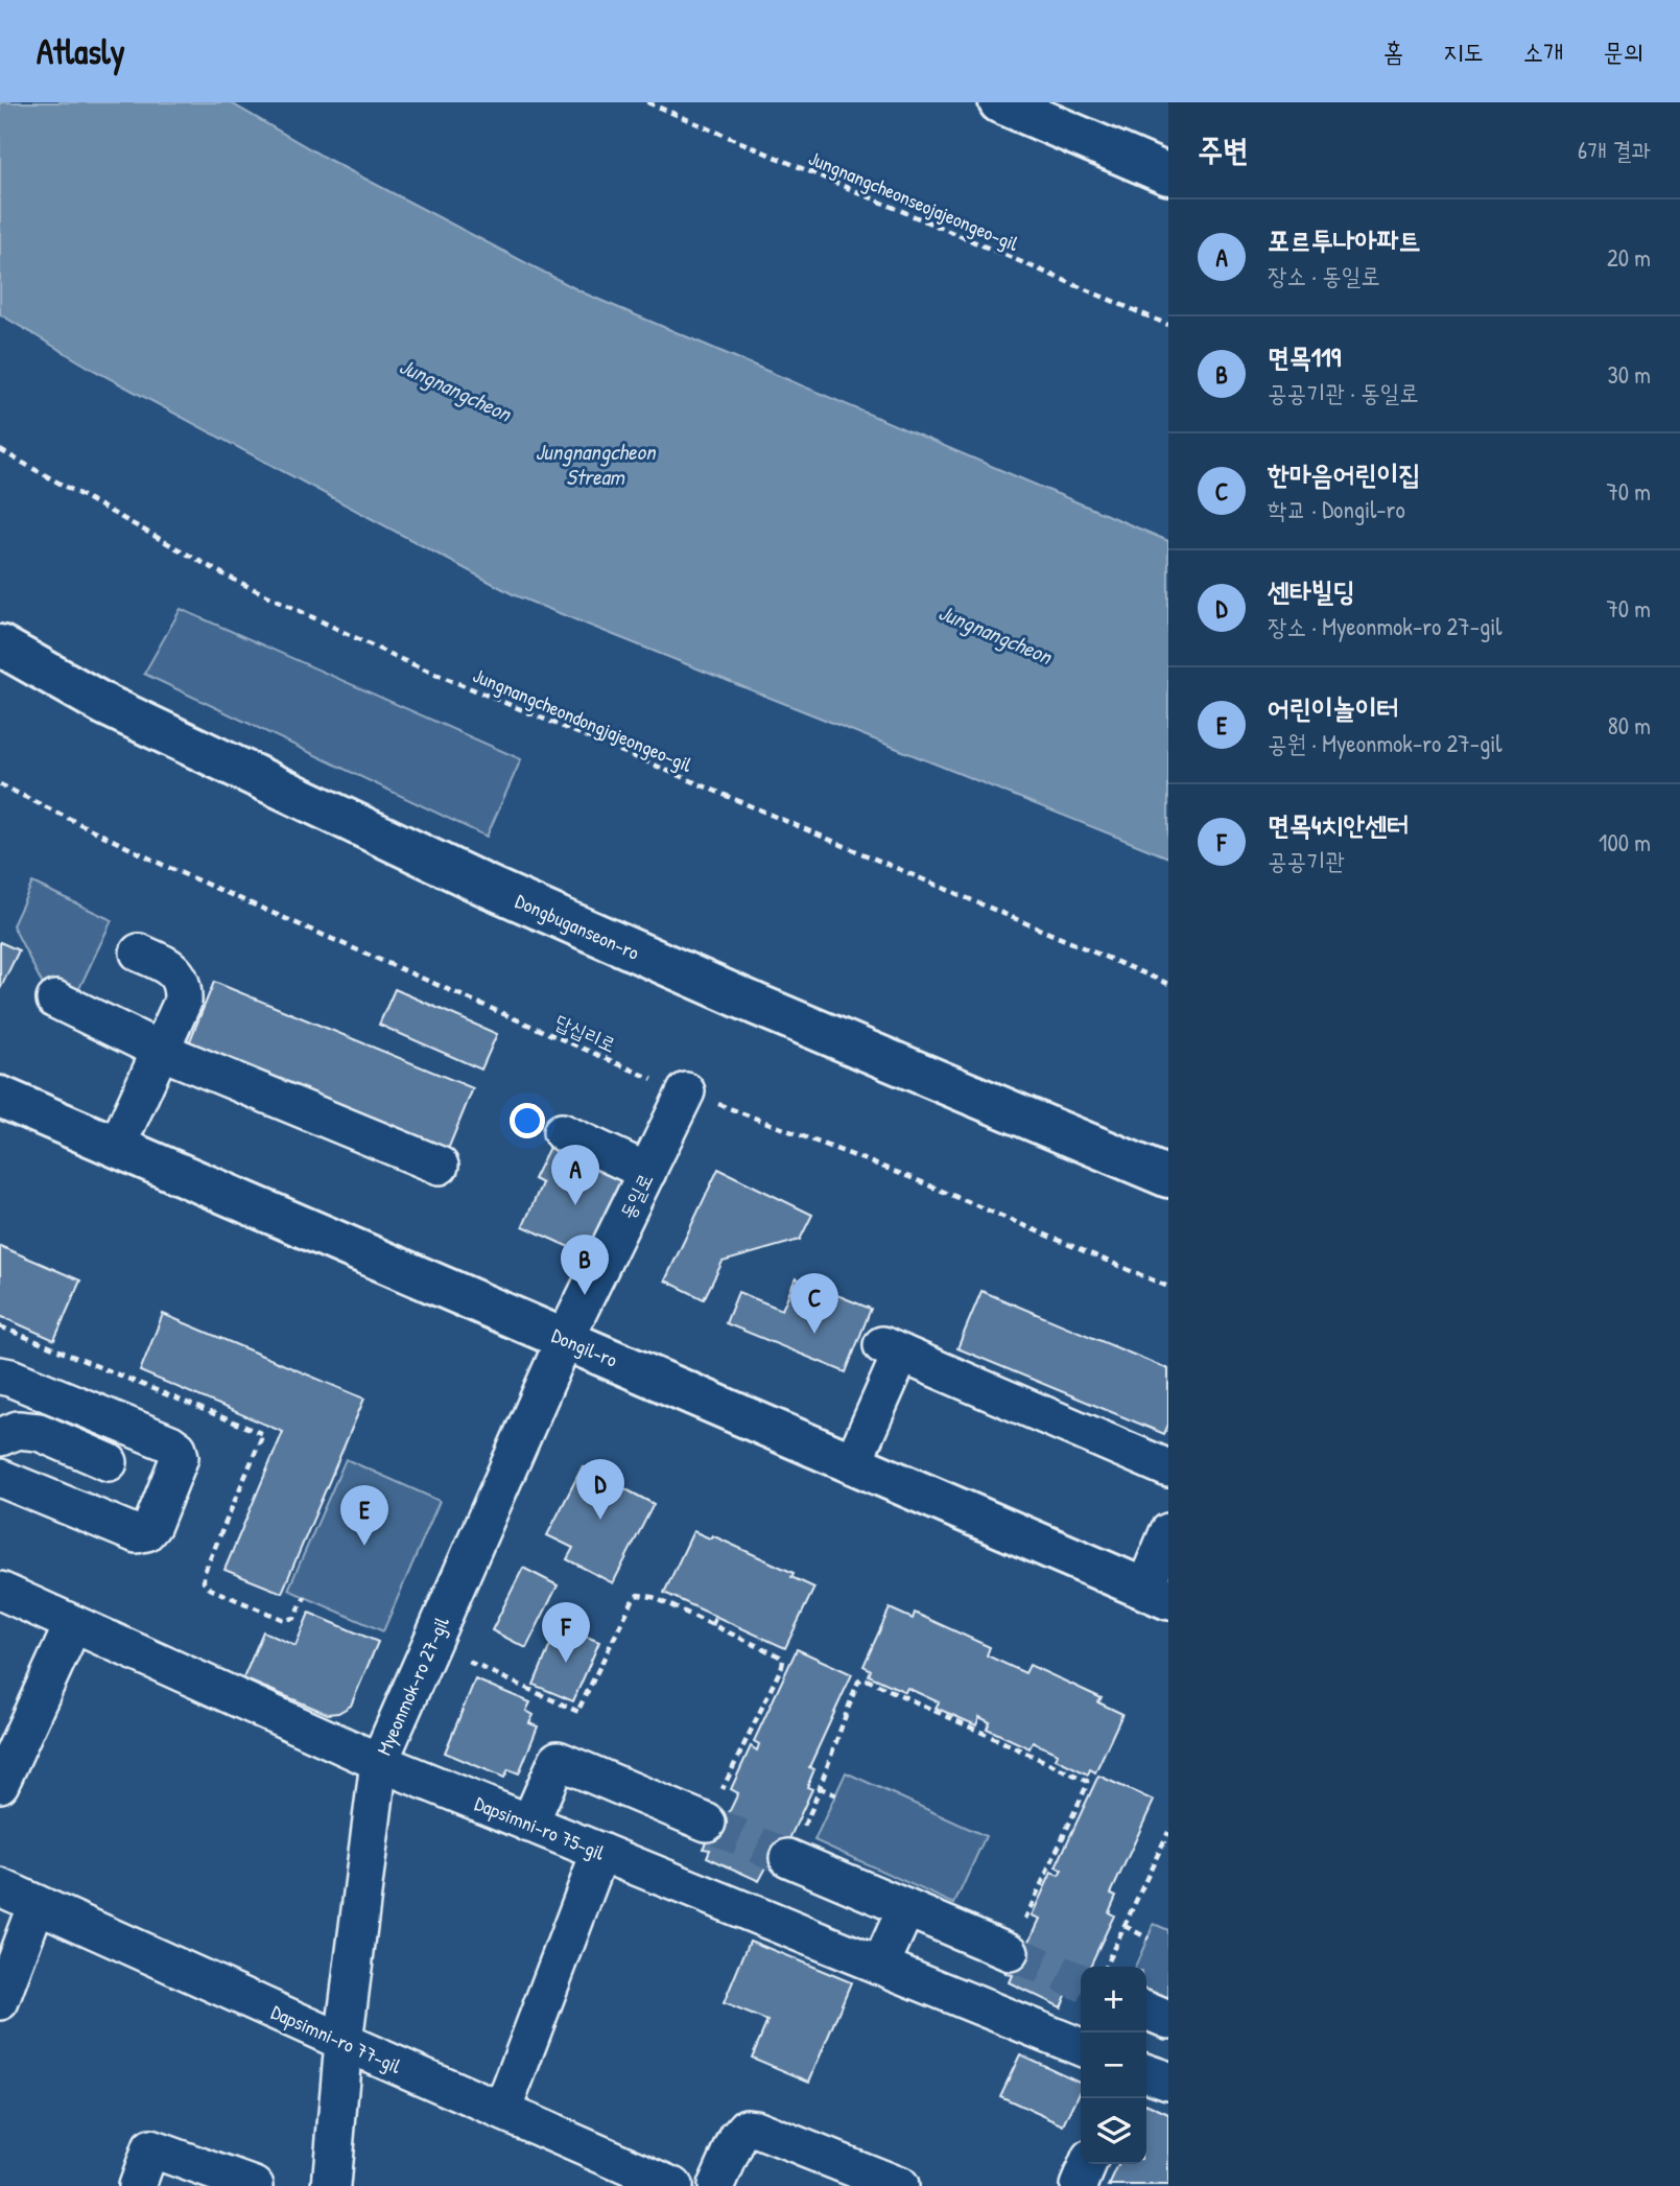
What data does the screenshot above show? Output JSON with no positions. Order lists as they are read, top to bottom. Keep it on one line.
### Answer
{"streets":{"main road":["Dongbuganseon-ro","Dongil-ro"],"street":["동일로","Myeonmok-ro 27-gil","Dapsimni-ro 75-gil","Dapsimni-ro 77-gil"],"path":["Jungnangcheonseojajeongeo-gil","Jungnangcheondongjajeongeo-gil","답십리로"]},"crossings":[["답십리로","동일로"],["동일로","Dongil-ro"],["동일로","Myeonmok-ro 27-gil"],["Dongil-ro","Myeonmok-ro 27-gil"],["Myeonmok-ro 27-gil","Dapsimni-ro 75-gil"],["Myeonmok-ro 27-gil","Dapsimni-ro 77-gil"]],"water":["Jungnangcheon","Jungnangcheon Stream"],"page":{"header":"Atlasly","nav":["홈","지도","소개","문의"],"heading":["주변","6개 결과"],"list":[{"mark":"A","name":"포르투나아파트","note":"장소 · 동일로","value":"20 m"},{"mark":"B","name":"면목119","note":"공공기관 · 동일로","value":"30 m"},{"mark":"C","name":"한마음어린이집","note":"학교 · Dongil-ro","value":"70 m"},{"mark":"D","name":"센타빌딩","note":"장소 · Myeonmok-ro 27-gil","value":"70 m"},{"mark":"E","name":"어린이놀이터","note":"공원 · Myeonmok-ro 27-gil","value":"80 m"},{"mark":"F","name":"면목4치안센터","note":"공공기관","value":"100 m"}],"pins":["A","B","C","D","E","F"],"map_buttons":["+","−"]}}
